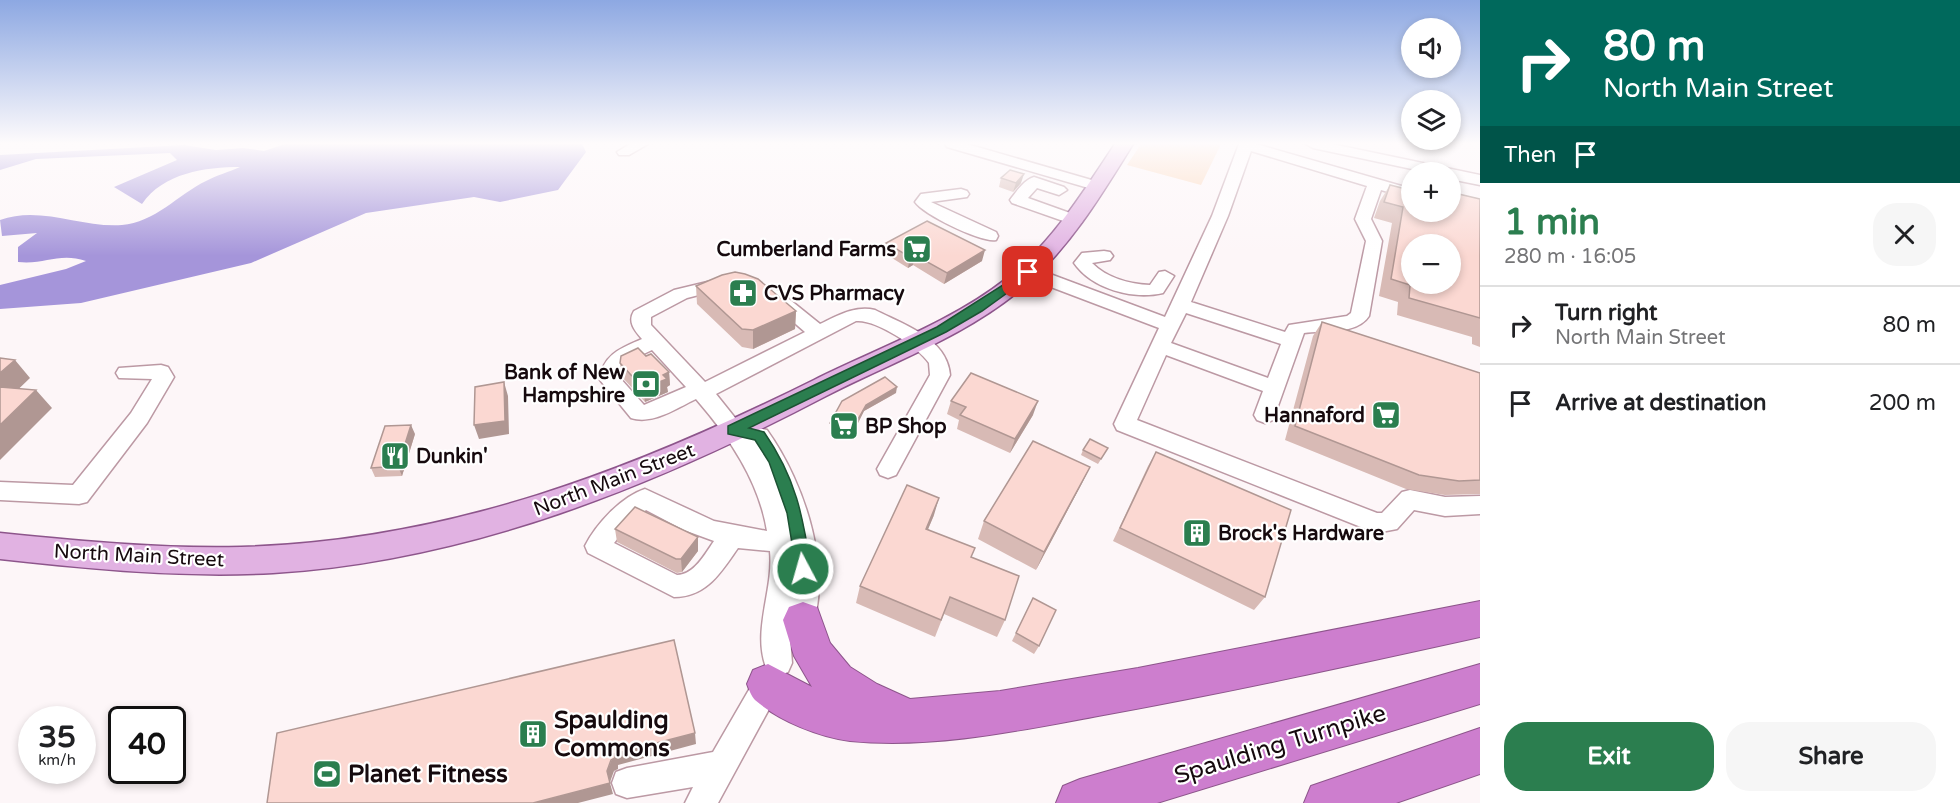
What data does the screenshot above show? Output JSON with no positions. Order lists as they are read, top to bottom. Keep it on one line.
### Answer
{"streets":{"highway":["Spaulding Turnpike"],"main road":["North Main Street"]},"places":{"supermarket":["Cumberland Farms","Hannaford","BP Shop"],"pharmacy":["CVS Pharmacy"],"bank":["Bank of New Hampshire"],"restaurant":["Dunkin'"],"building":["Brock's Hardware","Spaulding Commons"],"sports":["Planet Fitness"]},"page":{"turn":["80 m","North Main Street"],"map_buttons":["+","−"],"then":"Then","heading":["1 min","280 m · 16:05"],"list":[{"name":"Turn right","note":"North Main Street","value":"80 m"},{"name":"Arrive at destination","value":"200 m"}],"speed":"35 km/h","limit":"40","buttons":["Exit","Share"]}}
